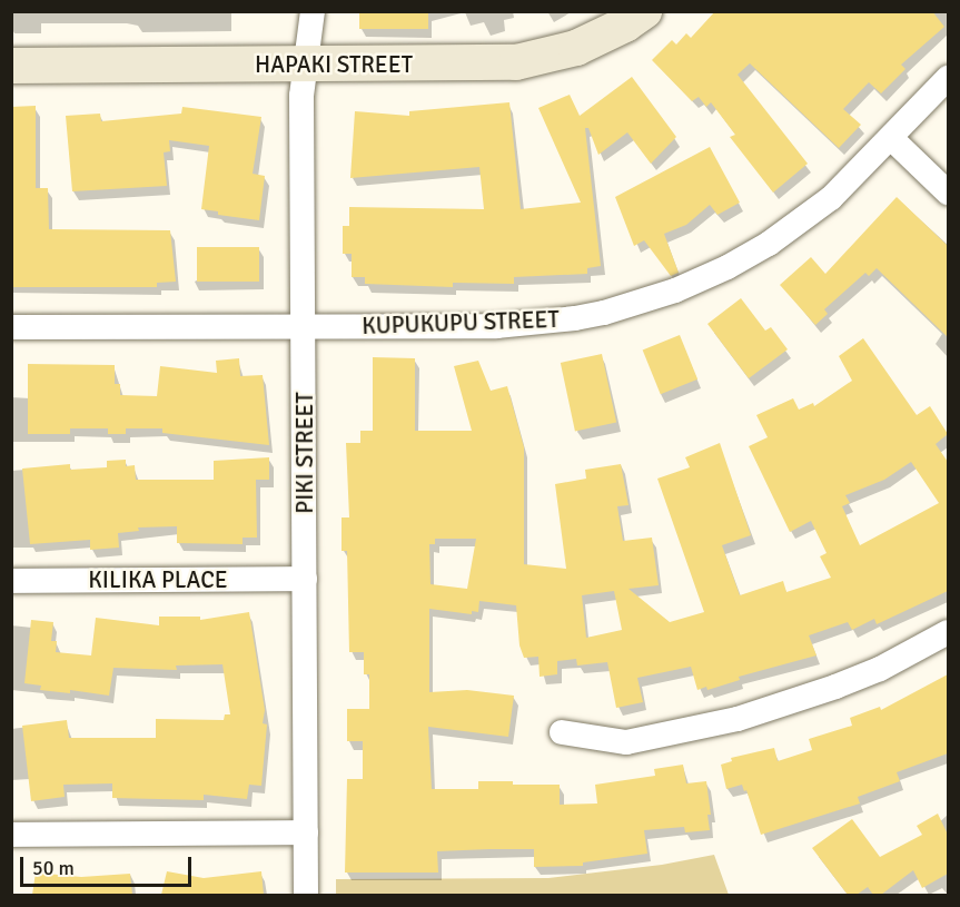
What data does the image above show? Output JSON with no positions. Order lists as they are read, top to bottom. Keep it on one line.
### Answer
{"streets":{"street":["HAPAKI STREET","KUPUKUPU STREET","PIKI STREET","KILIKA PLACE"]},"crossings":[["HAPAKI STREET","PIKI STREET"],["KUPUKUPU STREET","PIKI STREET"],["PIKI STREET","KILIKA PLACE"]],"scale_bar":"50 m"}
